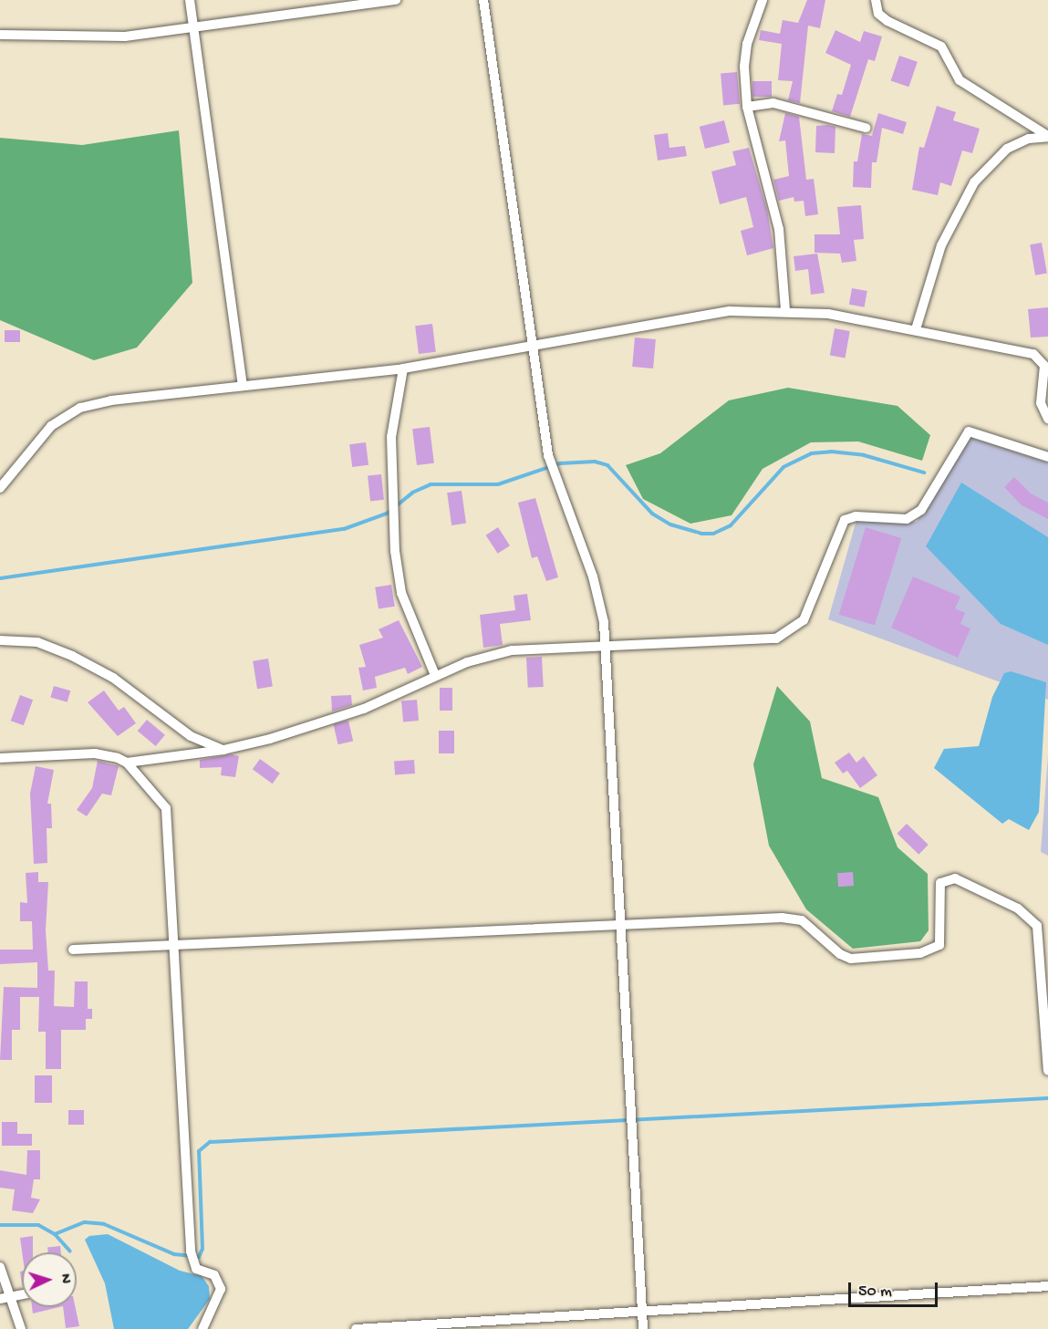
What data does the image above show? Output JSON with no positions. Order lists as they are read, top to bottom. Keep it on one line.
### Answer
{"scale_bar":"50 m","north":"right"}
